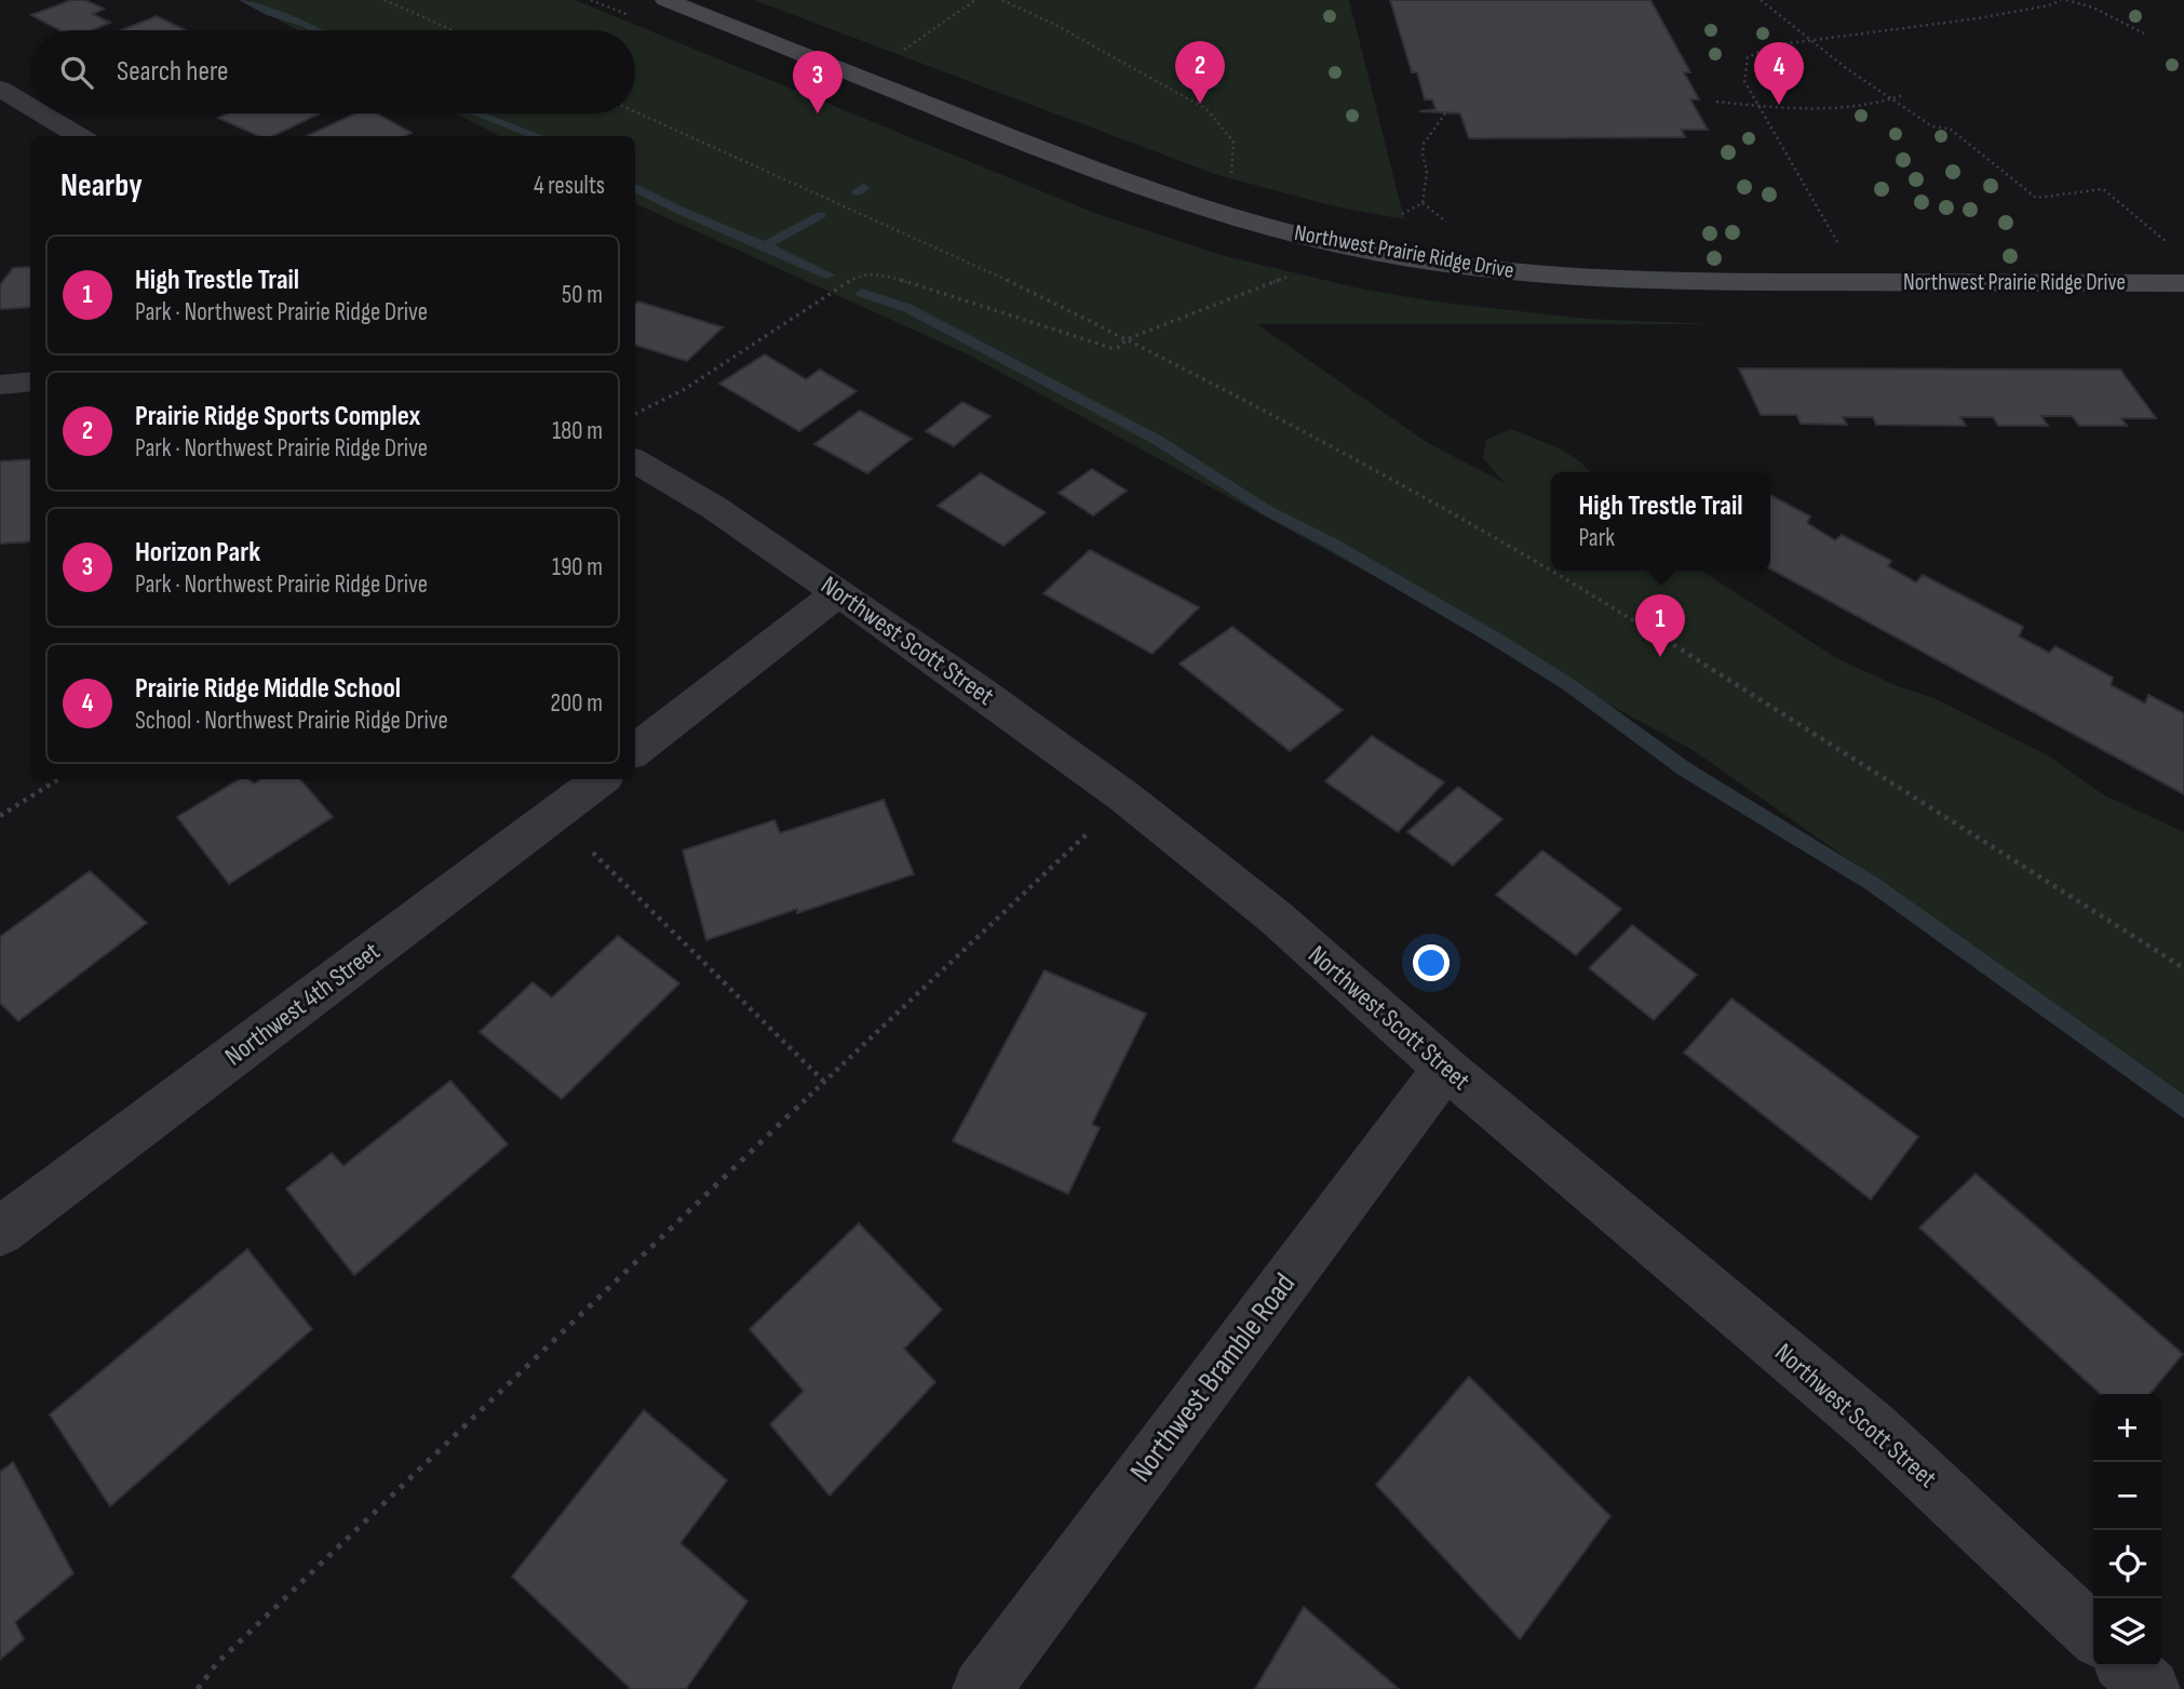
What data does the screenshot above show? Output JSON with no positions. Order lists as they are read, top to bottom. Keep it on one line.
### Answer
{"streets":{"street":["Northwest Prairie Ridge Drive","Northwest Scott Street","Northwest 4th Street","Northwest Bramble Road"]},"crossings":[["Northwest Scott Street","Northwest Bramble Road"]],"page":{"search":"Search here","pins":["2","4","3","1"],"heading":["Nearby","4 results"],"list":[{"mark":"1","name":"High Trestle Trail","note":"Park · Northwest Prairie Ridge Drive","value":"50 m"},{"mark":"2","name":"Prairie Ridge Sports Complex","note":"Park · Northwest Prairie Ridge Drive","value":"180 m"},{"mark":"3","name":"Horizon Park","note":"Park · Northwest Prairie Ridge Drive","value":"190 m"},{"mark":"4","name":"Prairie Ridge Middle School","note":"School · Northwest Prairie Ridge Drive","value":"200 m"}],"popup":["High Trestle Trail","Park"],"map_buttons":["+","−"]}}
